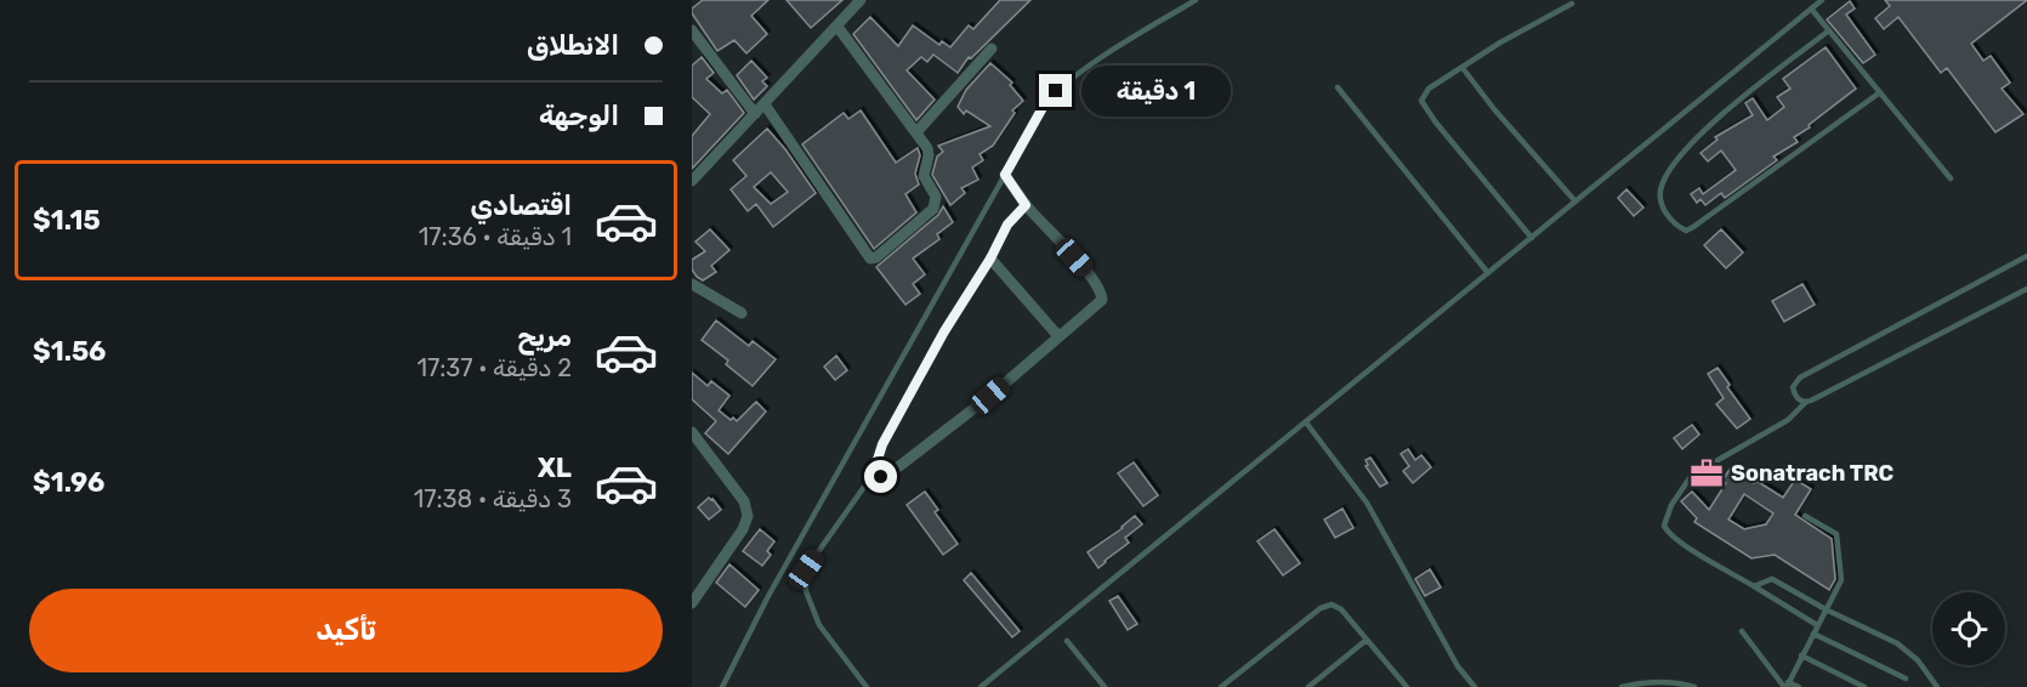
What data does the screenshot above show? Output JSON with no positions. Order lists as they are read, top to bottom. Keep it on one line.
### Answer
{"places":{"office":["Sonatrach TRC"]},"page":{"banner":["الانطلاق","الوجهة"],"bubble":"1 دقيقة","list":[{"name":"اقتصادي","note":"1 دقيقة · 17:36","value":"$1.15"},{"name":"مريح","note":"2 دقيقة · 17:37","value":"$1.56"},{"name":"XL","note":"3 دقيقة · 17:38","value":"$1.96"}],"buttons":"تأكيد"}}
